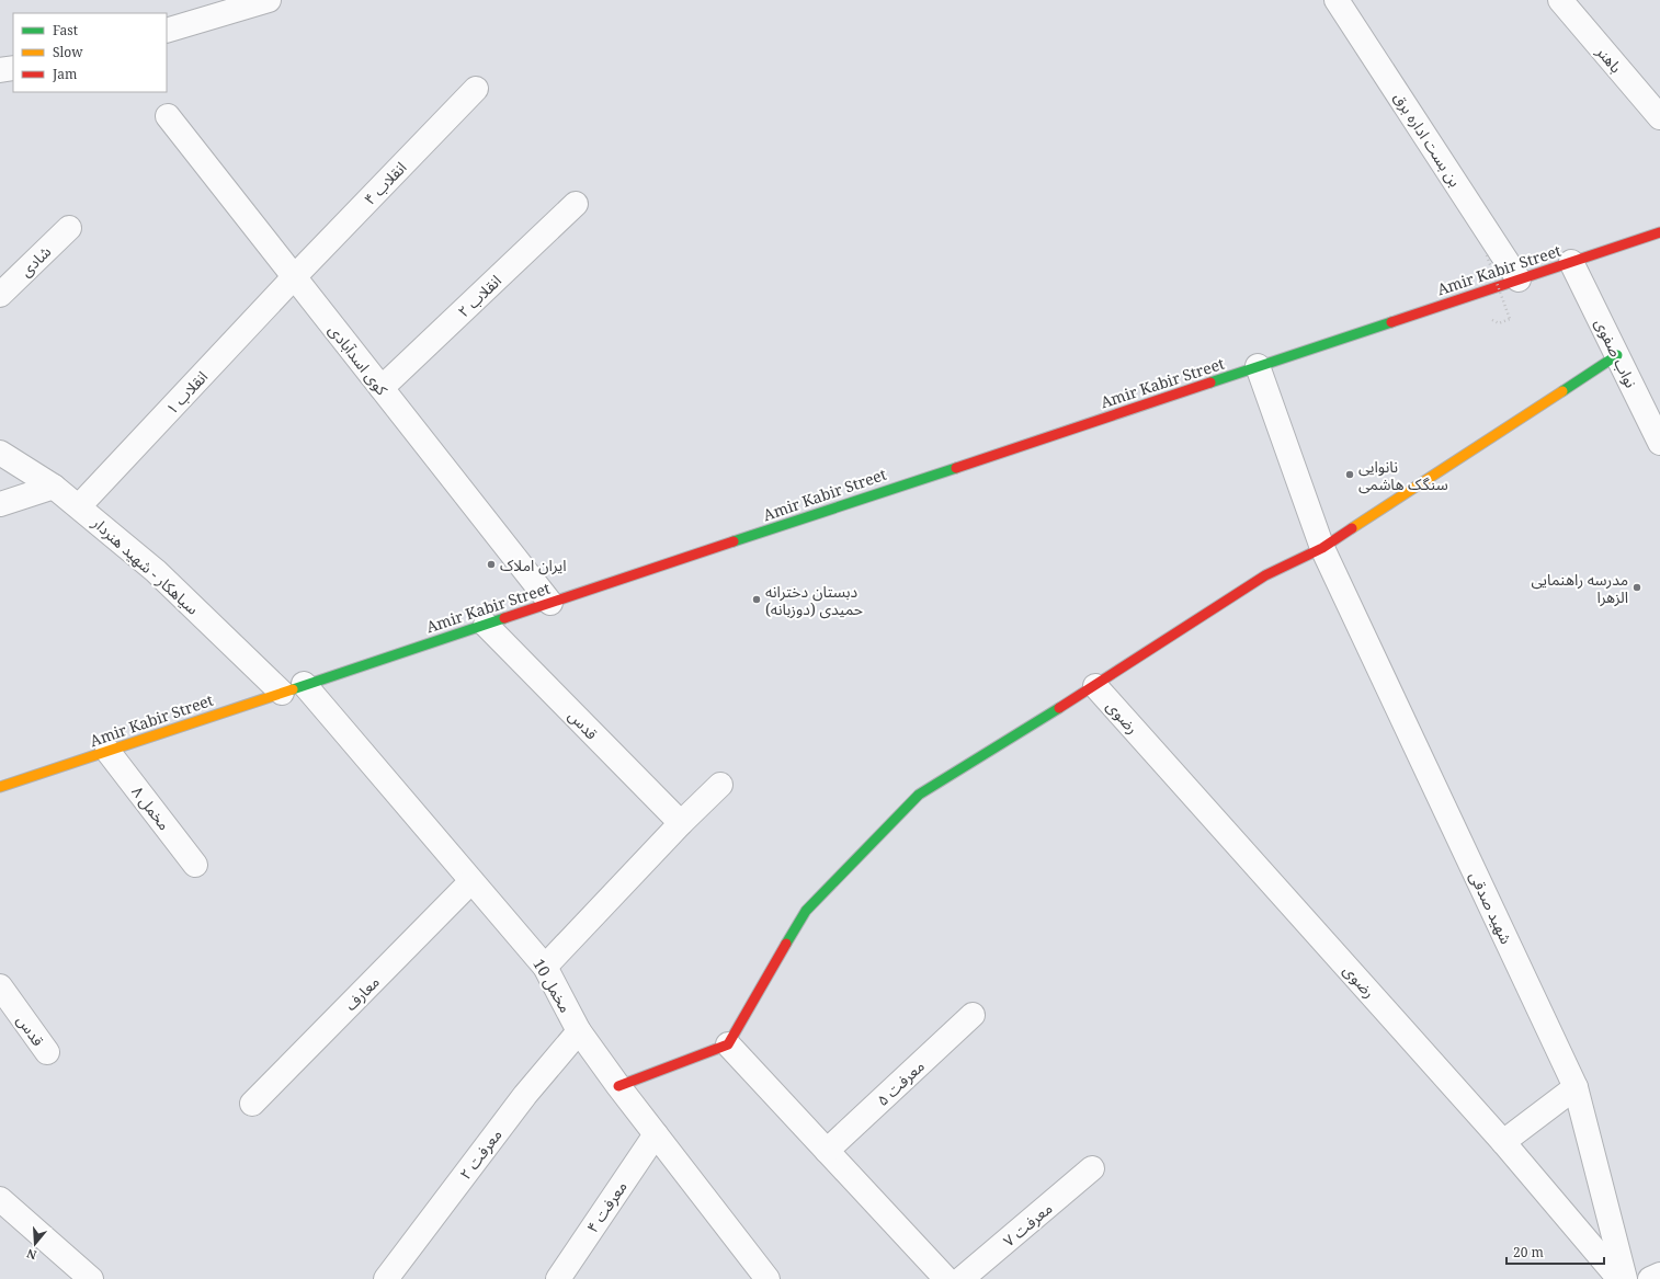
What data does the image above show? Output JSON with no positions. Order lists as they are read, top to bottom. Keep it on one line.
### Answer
{"streets":{"main road":["Amir Kabir Street"],"street":["باهنر","بن بست اداره برق","انقلاب ۴","شادی","انقلاب ۲","نواب صفوی","کوی اسدآبادی","انقلاب ۱","سیاهکار - شهید هنردار","رضوی","قدس","مخمل ۸","شهید صدقی","مخمل 10","معارف","معرفت ۵","معرفت ۲","معرفت ۴","معرفت ۷"]},"crossings":[["بن بست اداره برق","Amir Kabir Street"],["انقلاب ۴","کوی اسدآبادی"],["انقلاب ۴","انقلاب ۱"],["Amir Kabir Street","نواب صفوی"],["Amir Kabir Street","کوی اسدآبادی"],["Amir Kabir Street","سیاهکار - شهید هنردار"],["Amir Kabir Street","قدس"],["Amir Kabir Street","مخمل ۸"],["Amir Kabir Street","شهید صدقی"],["Amir Kabir Street","مخمل 10"],["انقلاب ۲","کوی اسدآبادی"],["کوی اسدآبادی","انقلاب ۱"],["انقلاب ۱","سیاهکار - شهید هنردار"],["سیاهکار - شهید هنردار","مخمل 10"],["مخمل 10","معارف"],["مخمل 10","معرفت ۲"],["مخمل 10","معرفت ۴"]],"places":["نانوایی سنگک هاشمی","ایران املاک","مدرسه راهنمایی الزهرا","دبستان دخترانه حمیدی (دوزبانه)"],"legend":["Fast","Slow","Jam"],"scale_bar":"20 m","north":"bottom"}
